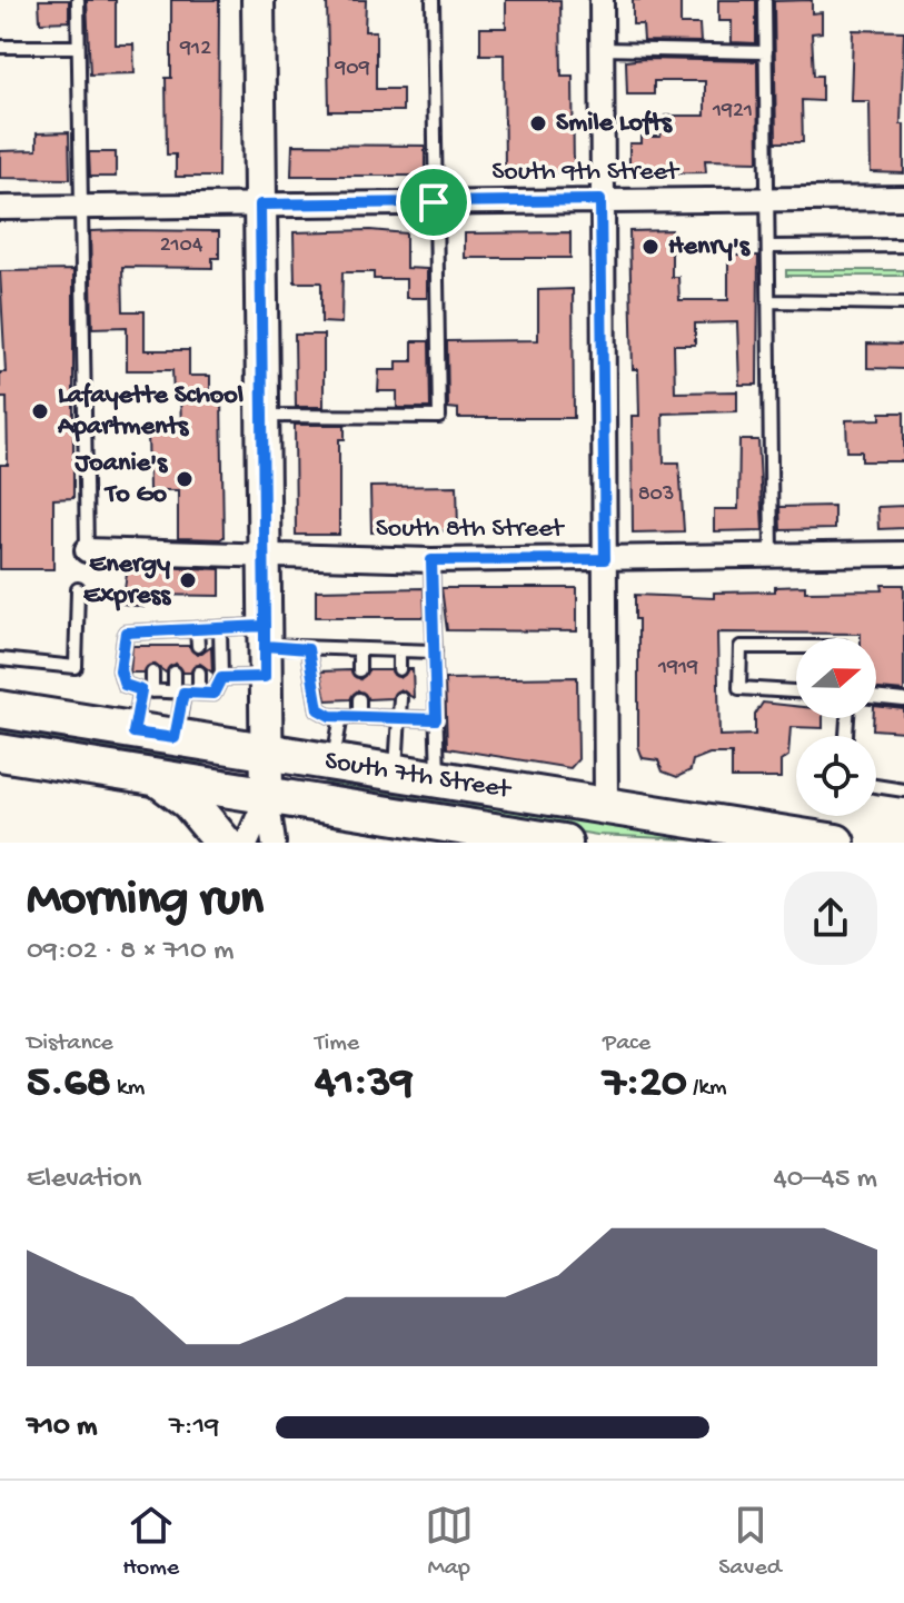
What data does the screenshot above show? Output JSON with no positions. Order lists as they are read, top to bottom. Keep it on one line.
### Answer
{"streets":{"main road":["South 7th Street"],"street":["South 9th Street","South 8th Street"]},"places":["Smile Lofts","Henry's","Lafayette School Apartments","Joanie's To Go","Energy Express"],"house_numbers":["912","909","1921","2104","803","1919"],"north":"right","page":{"heading":["Morning run","09:02 · 8 × 710 m"],"stats":[["Distance","5.68 km"],["Time","41:39"],["Pace","7:20 /km"]],"chart":["Elevation","40–45 m"],"list":[{"name":"710 m","note":"7:19"}],"tabs":["Home","Map","Saved"]}}
